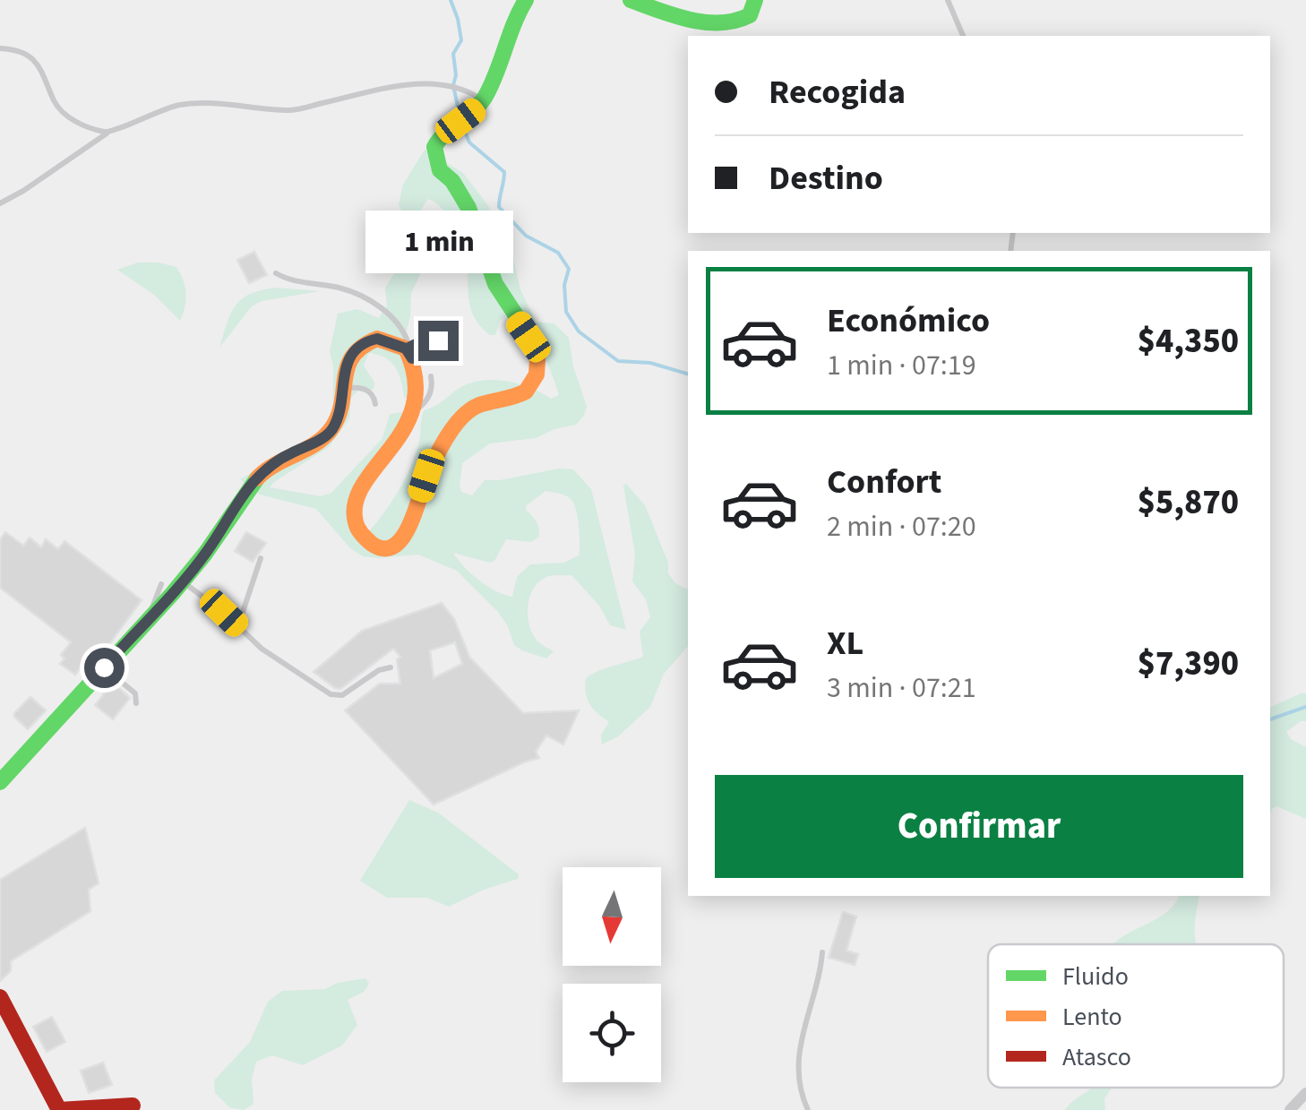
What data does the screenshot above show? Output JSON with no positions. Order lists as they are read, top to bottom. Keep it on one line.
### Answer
{"legend":["Fluido","Lento","Atasco"],"north":"bottom","page":{"banner":["Recogida","Destino"],"bubble":"1 min","list":[{"name":"Económico","note":"1 min · 07:19","value":"$4,350"},{"name":"Confort","note":"2 min · 07:20","value":"$5,870"},{"name":"XL","note":"3 min · 07:21","value":"$7,390"}],"buttons":"Confirmar"}}
